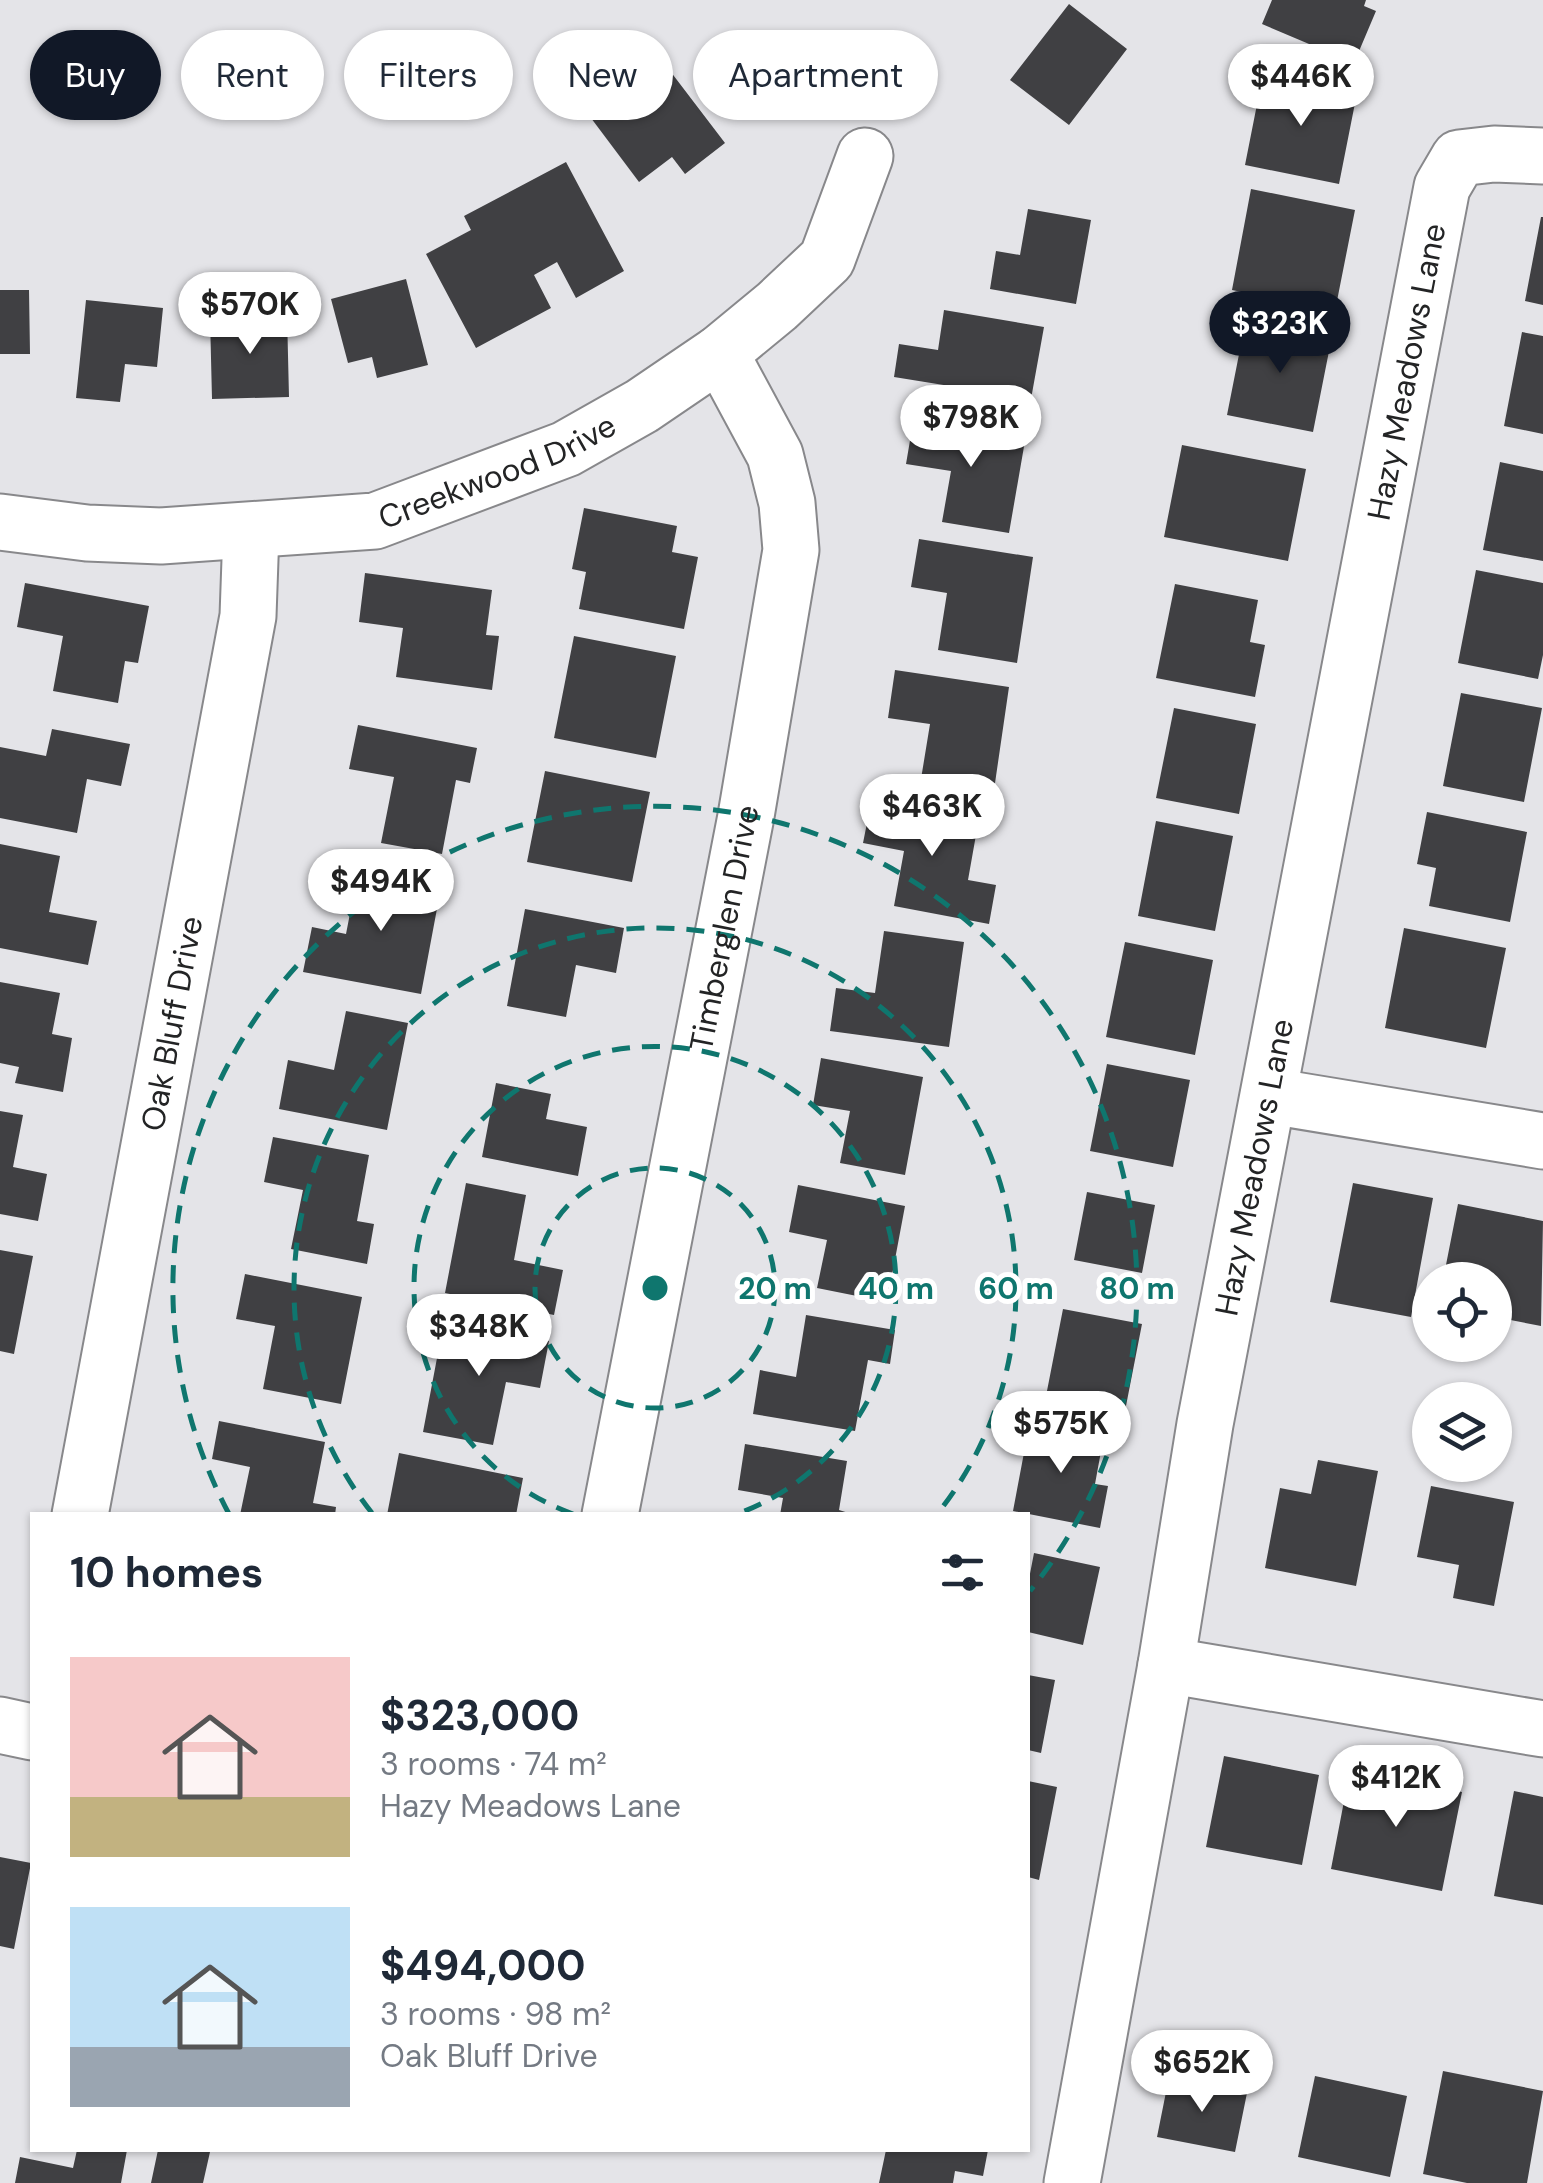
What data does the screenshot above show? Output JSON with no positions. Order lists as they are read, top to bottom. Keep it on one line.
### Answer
{"streets":{"street":["Hazy Meadows Lane","Creekwood Drive","Timberglen Drive","Oak Bluff Drive"]},"crossings":[["Creekwood Drive","Timberglen Drive"],["Creekwood Drive","Oak Bluff Drive"]],"page":{"chip":["Buy","Rent","Filters","New","Apartment"],"price":["$446K","$570K","$323K","$798K","$463K","$494K","$348K","$575K","$412K","$652K"],"heading":"10 homes","list":[{"name":"$323,000","note":"3 rooms · 74 m² · Hazy Meadows Lane"},{"name":"$494,000","note":"3 rooms · 98 m² · Oak Bluff Drive"}]},"rings":["20 m","40 m","60 m","80 m"]}
